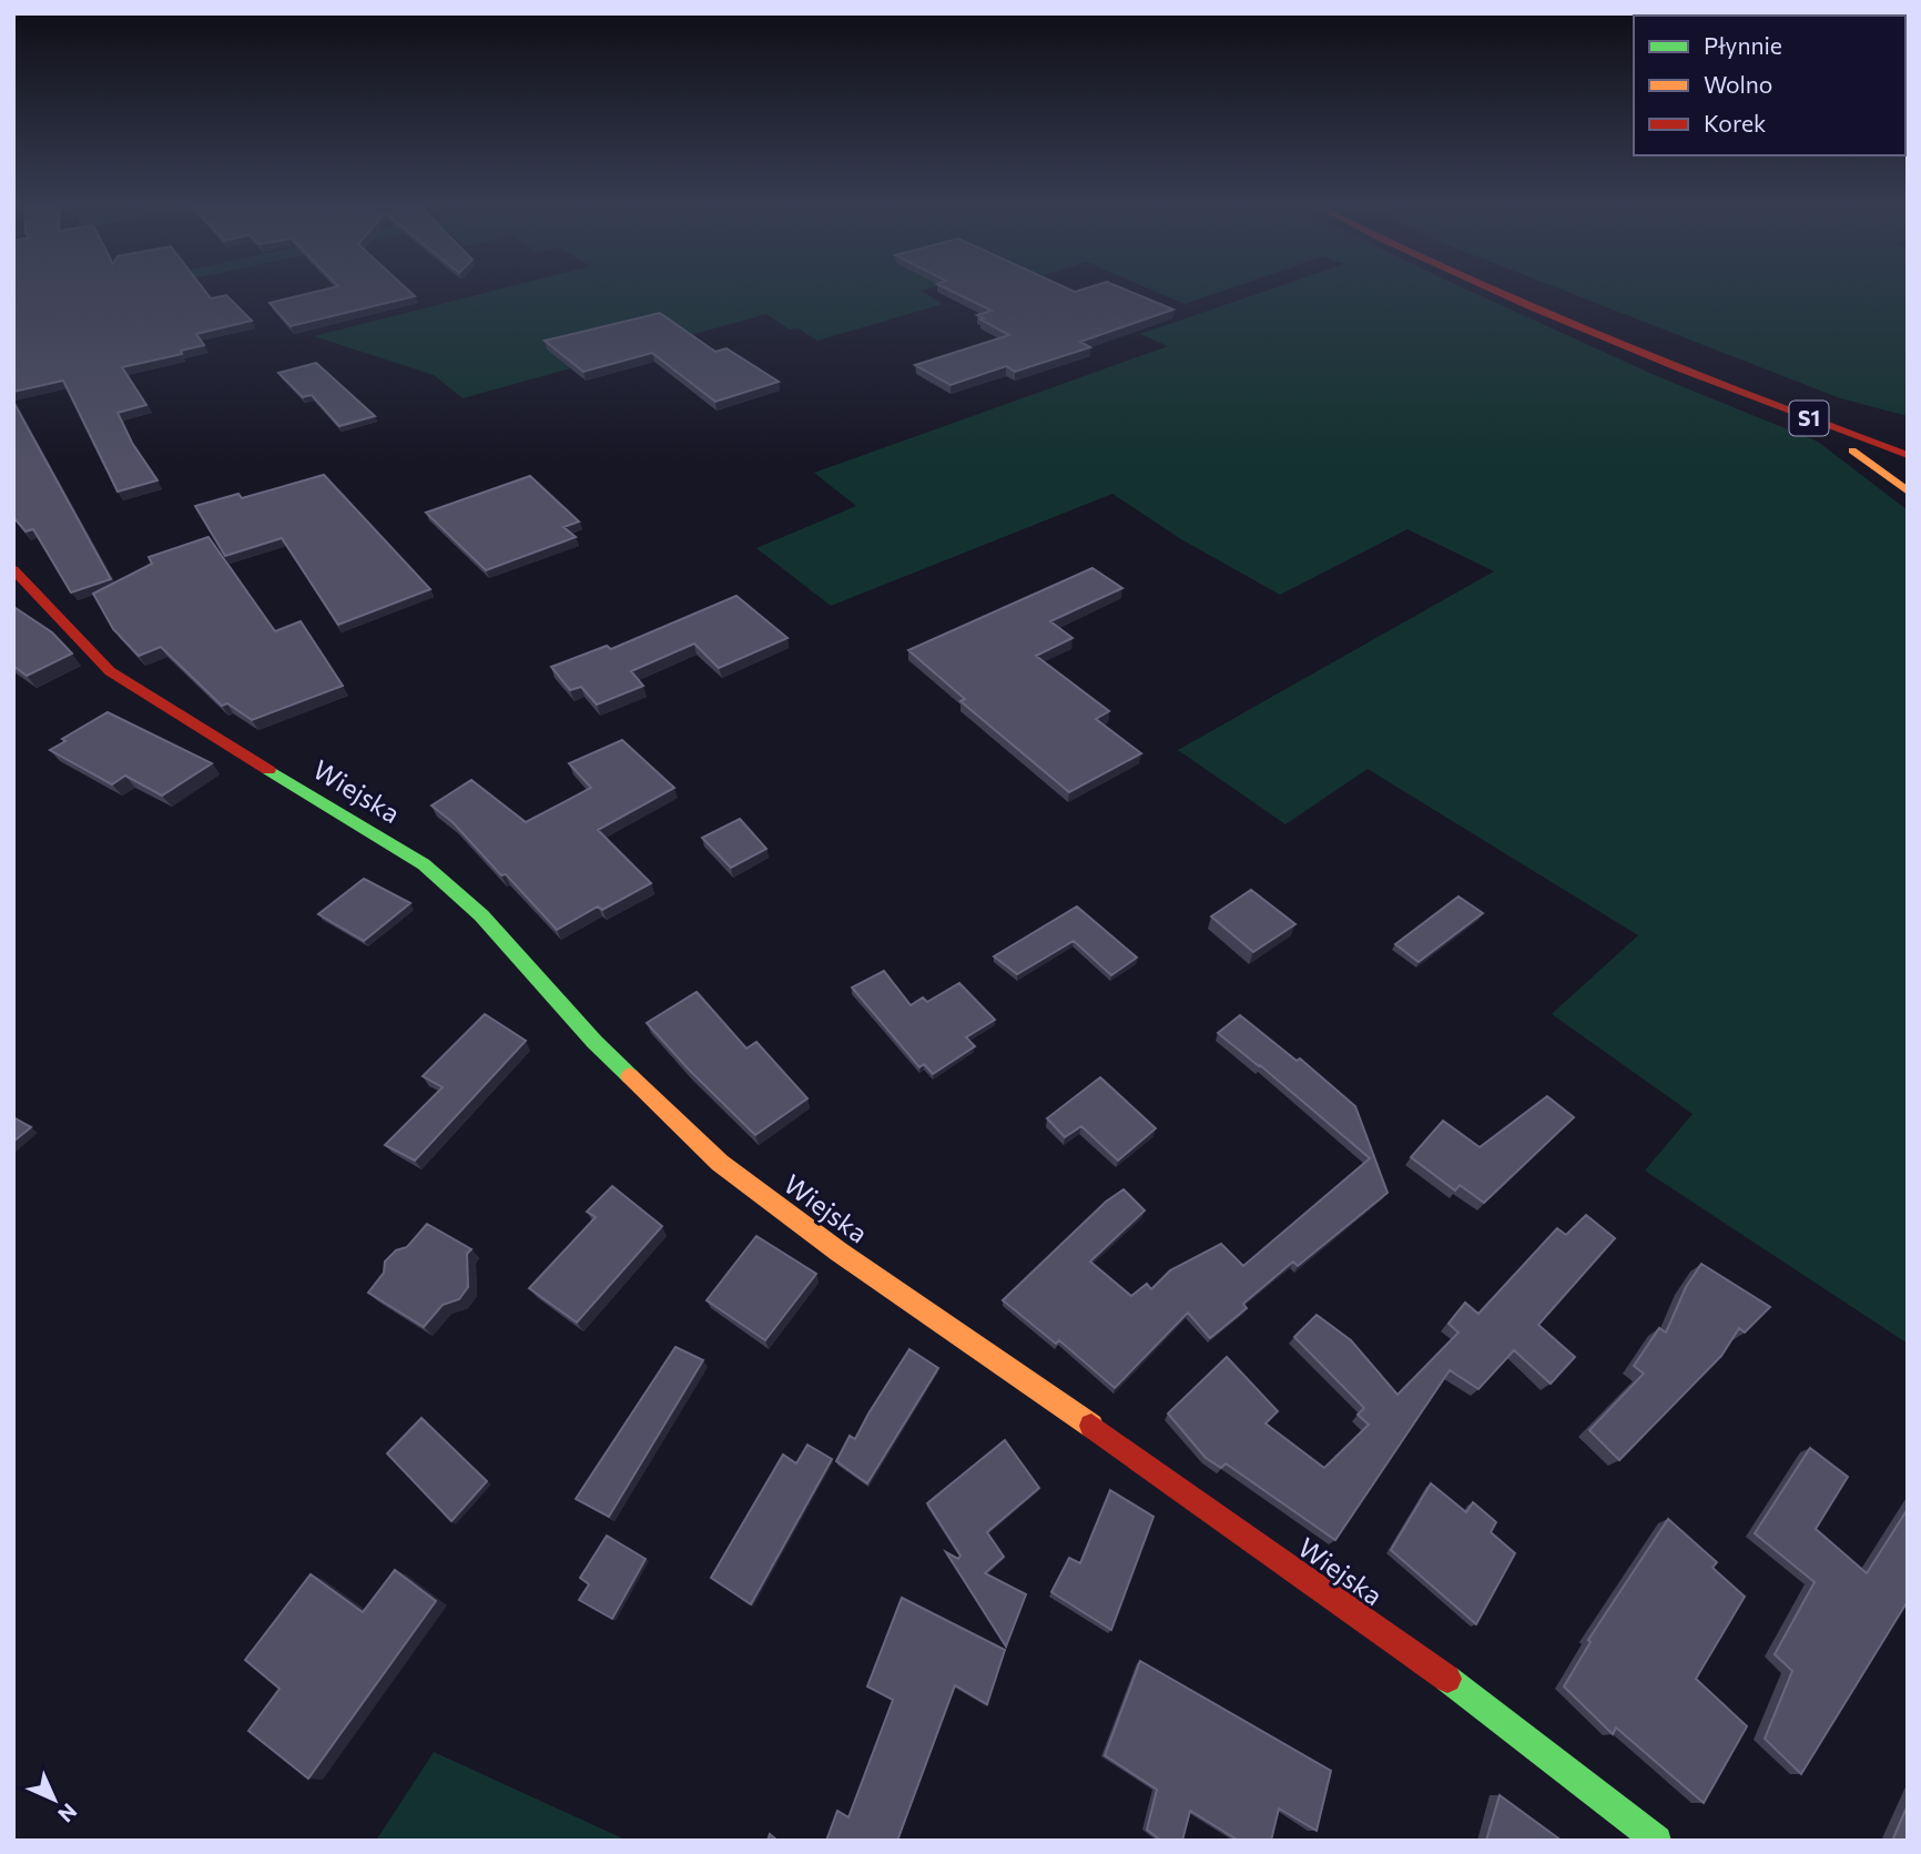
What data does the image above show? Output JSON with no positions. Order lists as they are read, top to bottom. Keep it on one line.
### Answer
{"streets":{"main road":["S1","Wiejska"]},"legend":["Płynnie","Wolno","Korek"],"north":"bottom right"}
